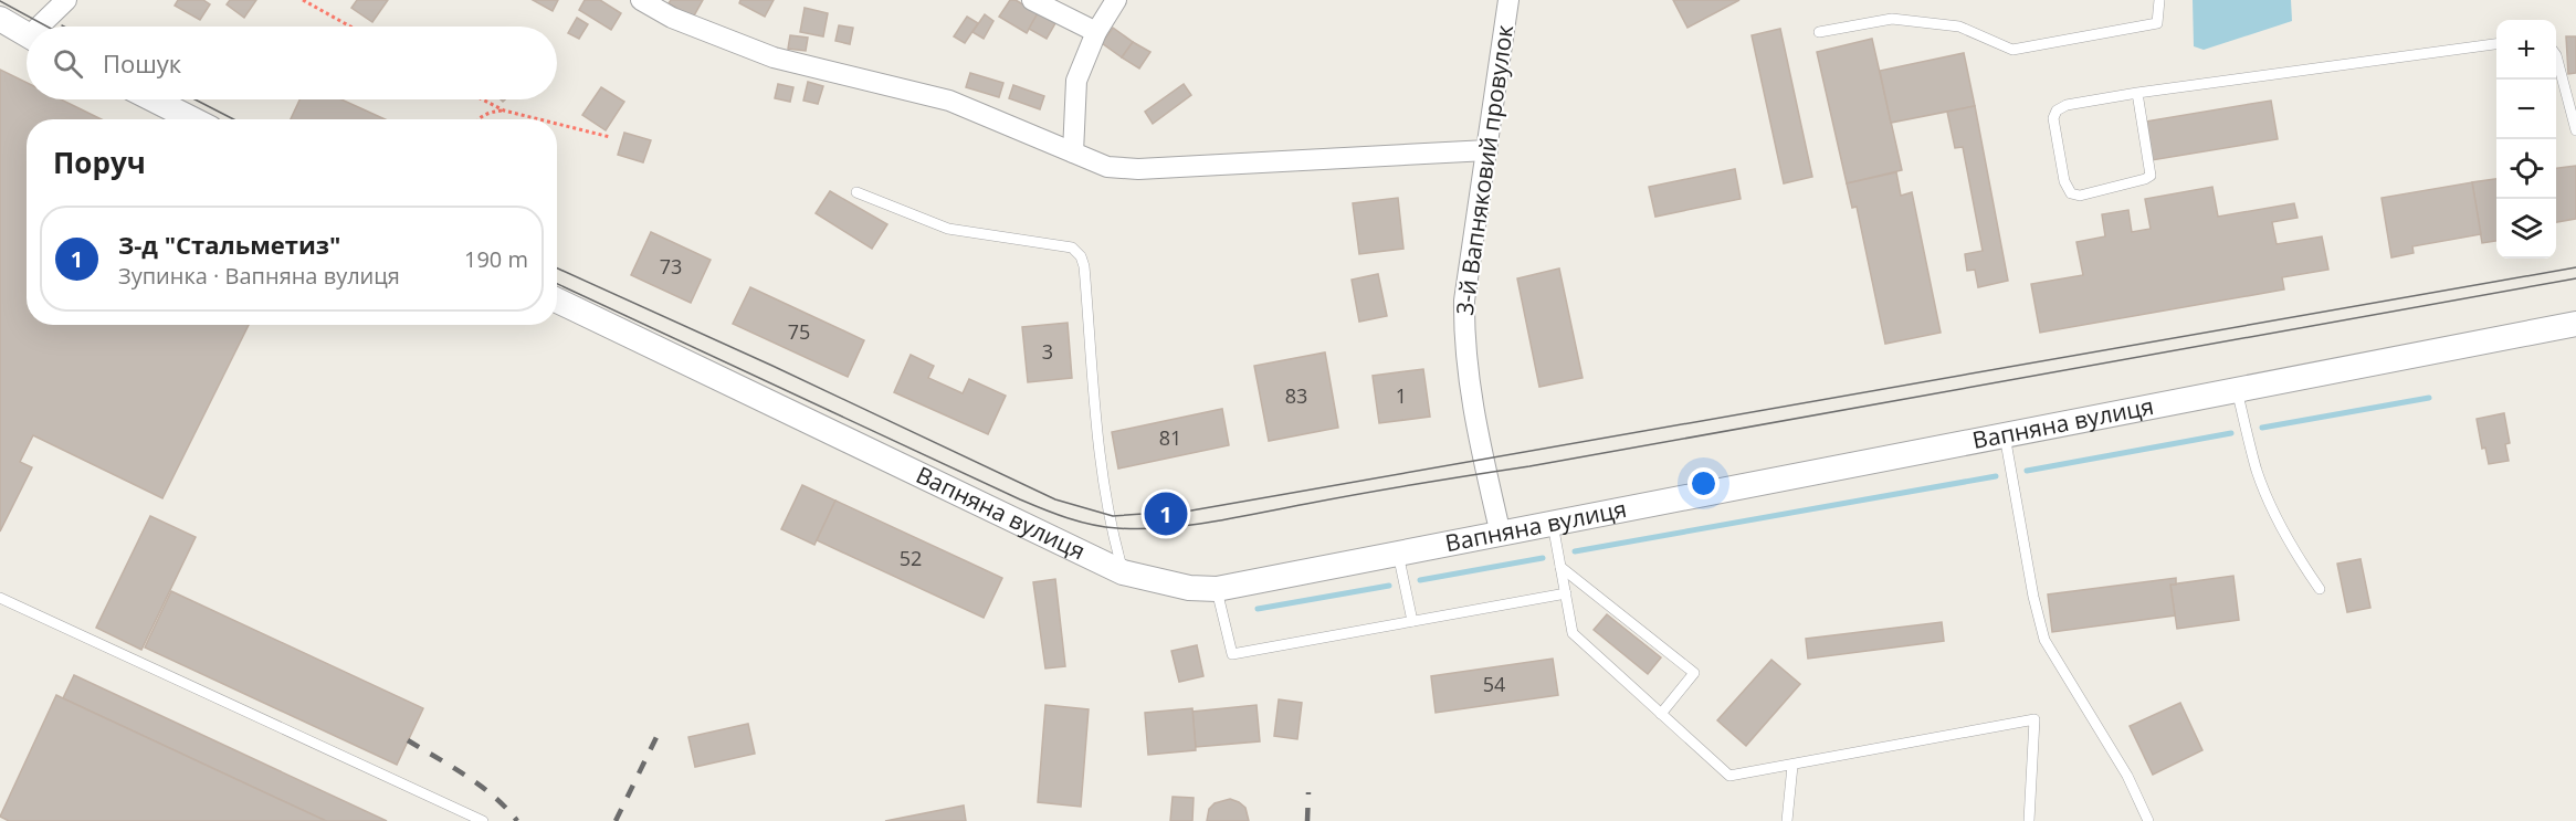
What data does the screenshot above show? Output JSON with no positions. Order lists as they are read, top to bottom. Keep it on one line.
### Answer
{"streets":{"street":["3-й Вапняковий провулок","Вапняна вулиця"]},"crossings":[["3-й Вапняковий провулок","Вапняна вулиця"]],"house_numbers":["73","75","3","83","1","81","52","54"],"page":{"map_buttons":["+","−"],"search":"Пошук","heading":"Поруч","list":[{"mark":"1","name":"З-д \"Стальметиз\"","note":"Зупинка · Вапняна вулиця","value":"190 m"}],"pins":"1"}}
